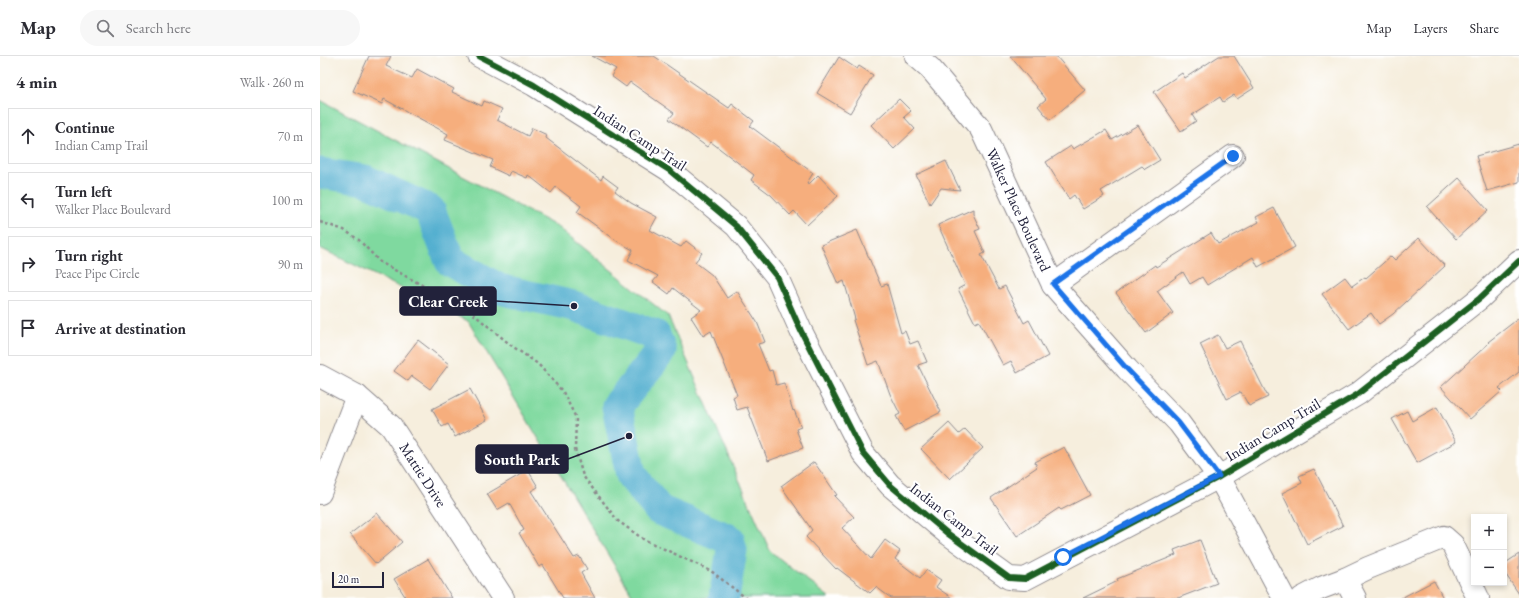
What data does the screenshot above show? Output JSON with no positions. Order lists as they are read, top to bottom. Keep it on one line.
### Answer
{"streets":{"street":["Indian Camp Trail","Walker Place Boulevard","Mattie Drive"]},"crossings":[["Indian Camp Trail","Walker Place Boulevard"]],"places":["Clear Creek","South Park"],"scale_bar":"20 m","page":{"header":"Map","search":"Search here","nav":["Map","Layers","Share"],"heading":["4 min","Walk · 260 m"],"list":[["Continue","Indian Camp Trail","70 m"],["Turn left","Walker Place Boulevard","100 m"],["Turn right","Peace Pipe Circle","90 m"],"Arrive at destination"],"map_buttons":["+","−"],"scale":"20 m"}}
